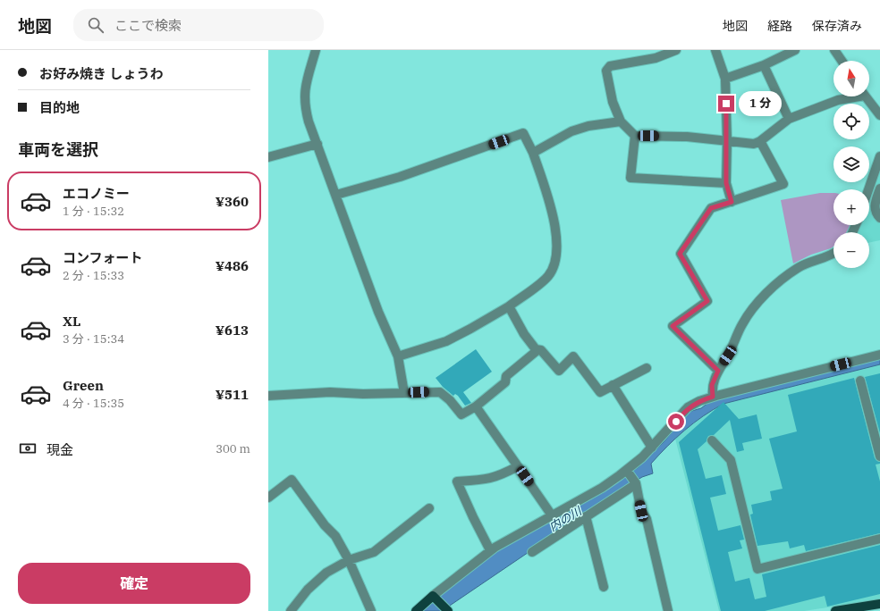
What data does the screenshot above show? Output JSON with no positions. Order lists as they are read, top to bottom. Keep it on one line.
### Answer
{"water":["内の川"],"north":"top","page":{"header":"地図","search":"ここで検索","nav":["地図","経路","保存済み"],"banner":["お好み焼き しょうわ","目的地"],"map_buttons":["+","−"],"bubble":"1 分","heading":"車両を選択","list":[{"name":"エコノミー","note":"1 分 · 15:32","value":"¥360"},{"name":"コンフォート","note":"2 分 · 15:33","value":"¥486"},{"name":"XL","note":"3 分 · 15:34","value":"¥613"},{"name":"Green","note":"4 分 · 15:35","value":"¥511"}],"pay":["現金","300 m"],"buttons":"確定"}}
